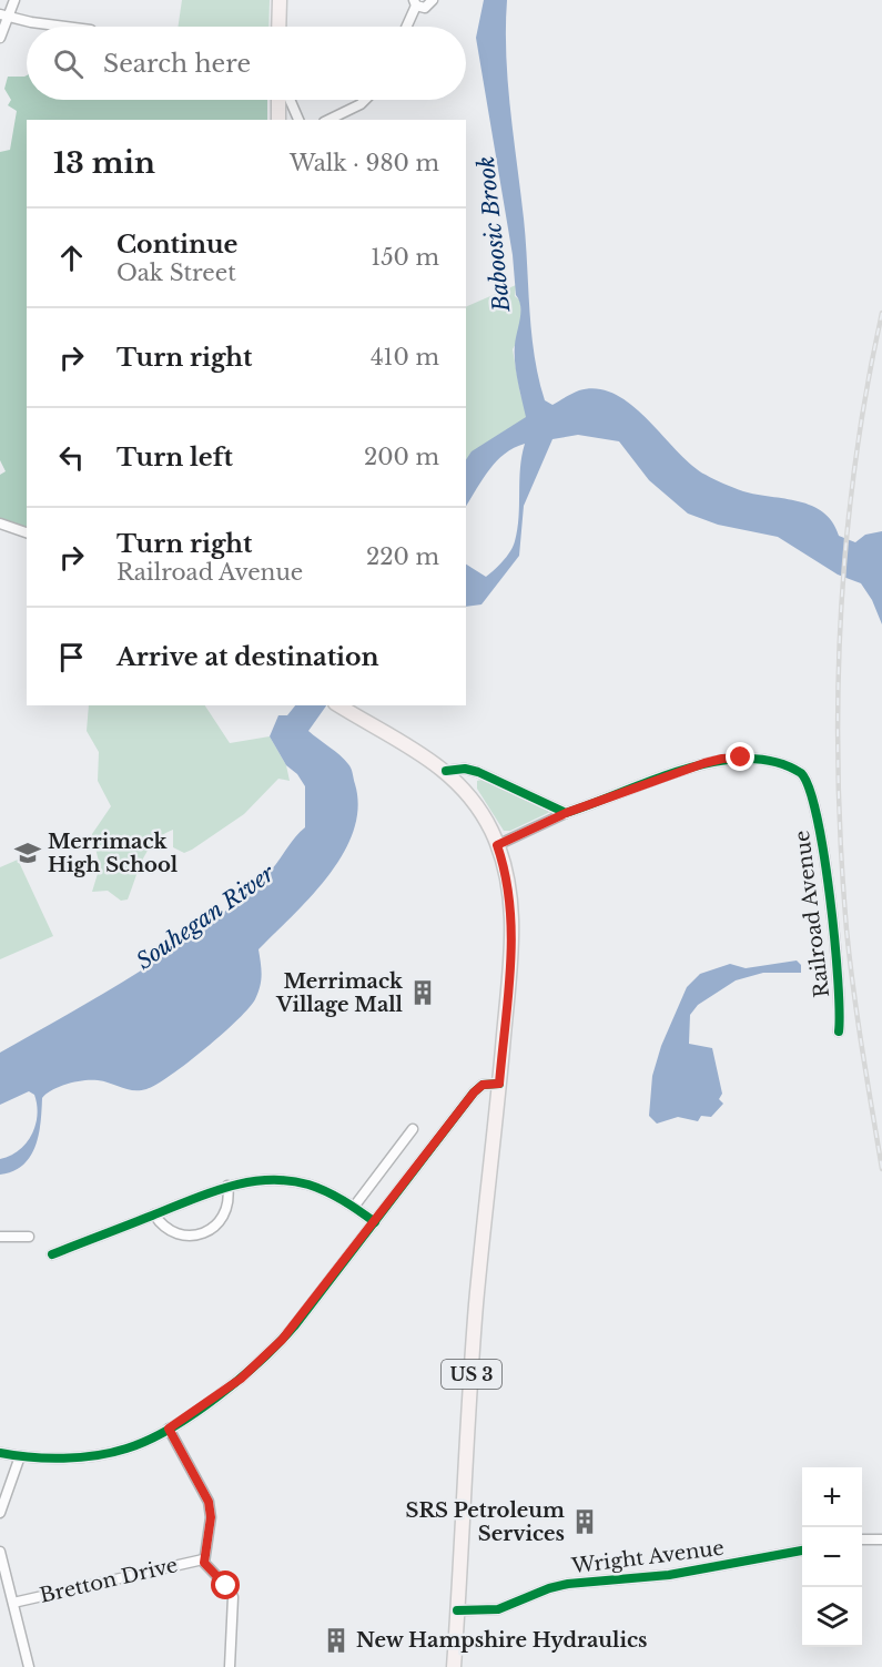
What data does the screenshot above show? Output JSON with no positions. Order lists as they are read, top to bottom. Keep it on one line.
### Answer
{"streets":{"main road":["US 3"],"street":["Railroad Avenue","Wright Avenue","Bretton Drive"]},"crossings":[["Railroad Avenue","US 3"],["US 3","Wright Avenue"]],"water":["Baboosic Brook","Souhegan River"],"places":{"school or university":["Merrimack High School"],"building":["Merrimack Village Mall","SRS Petroleum Services","New Hampshire Hydraulics"]},"page":{"search":"Search here","heading":["13 min","Walk · 980 m"],"list":[["Continue","Oak Street","150 m"],["Turn right","410 m"],["Turn left","200 m"],["Turn right","Railroad Avenue","220 m"],"Arrive at destination"],"map_buttons":["+","−"]}}
